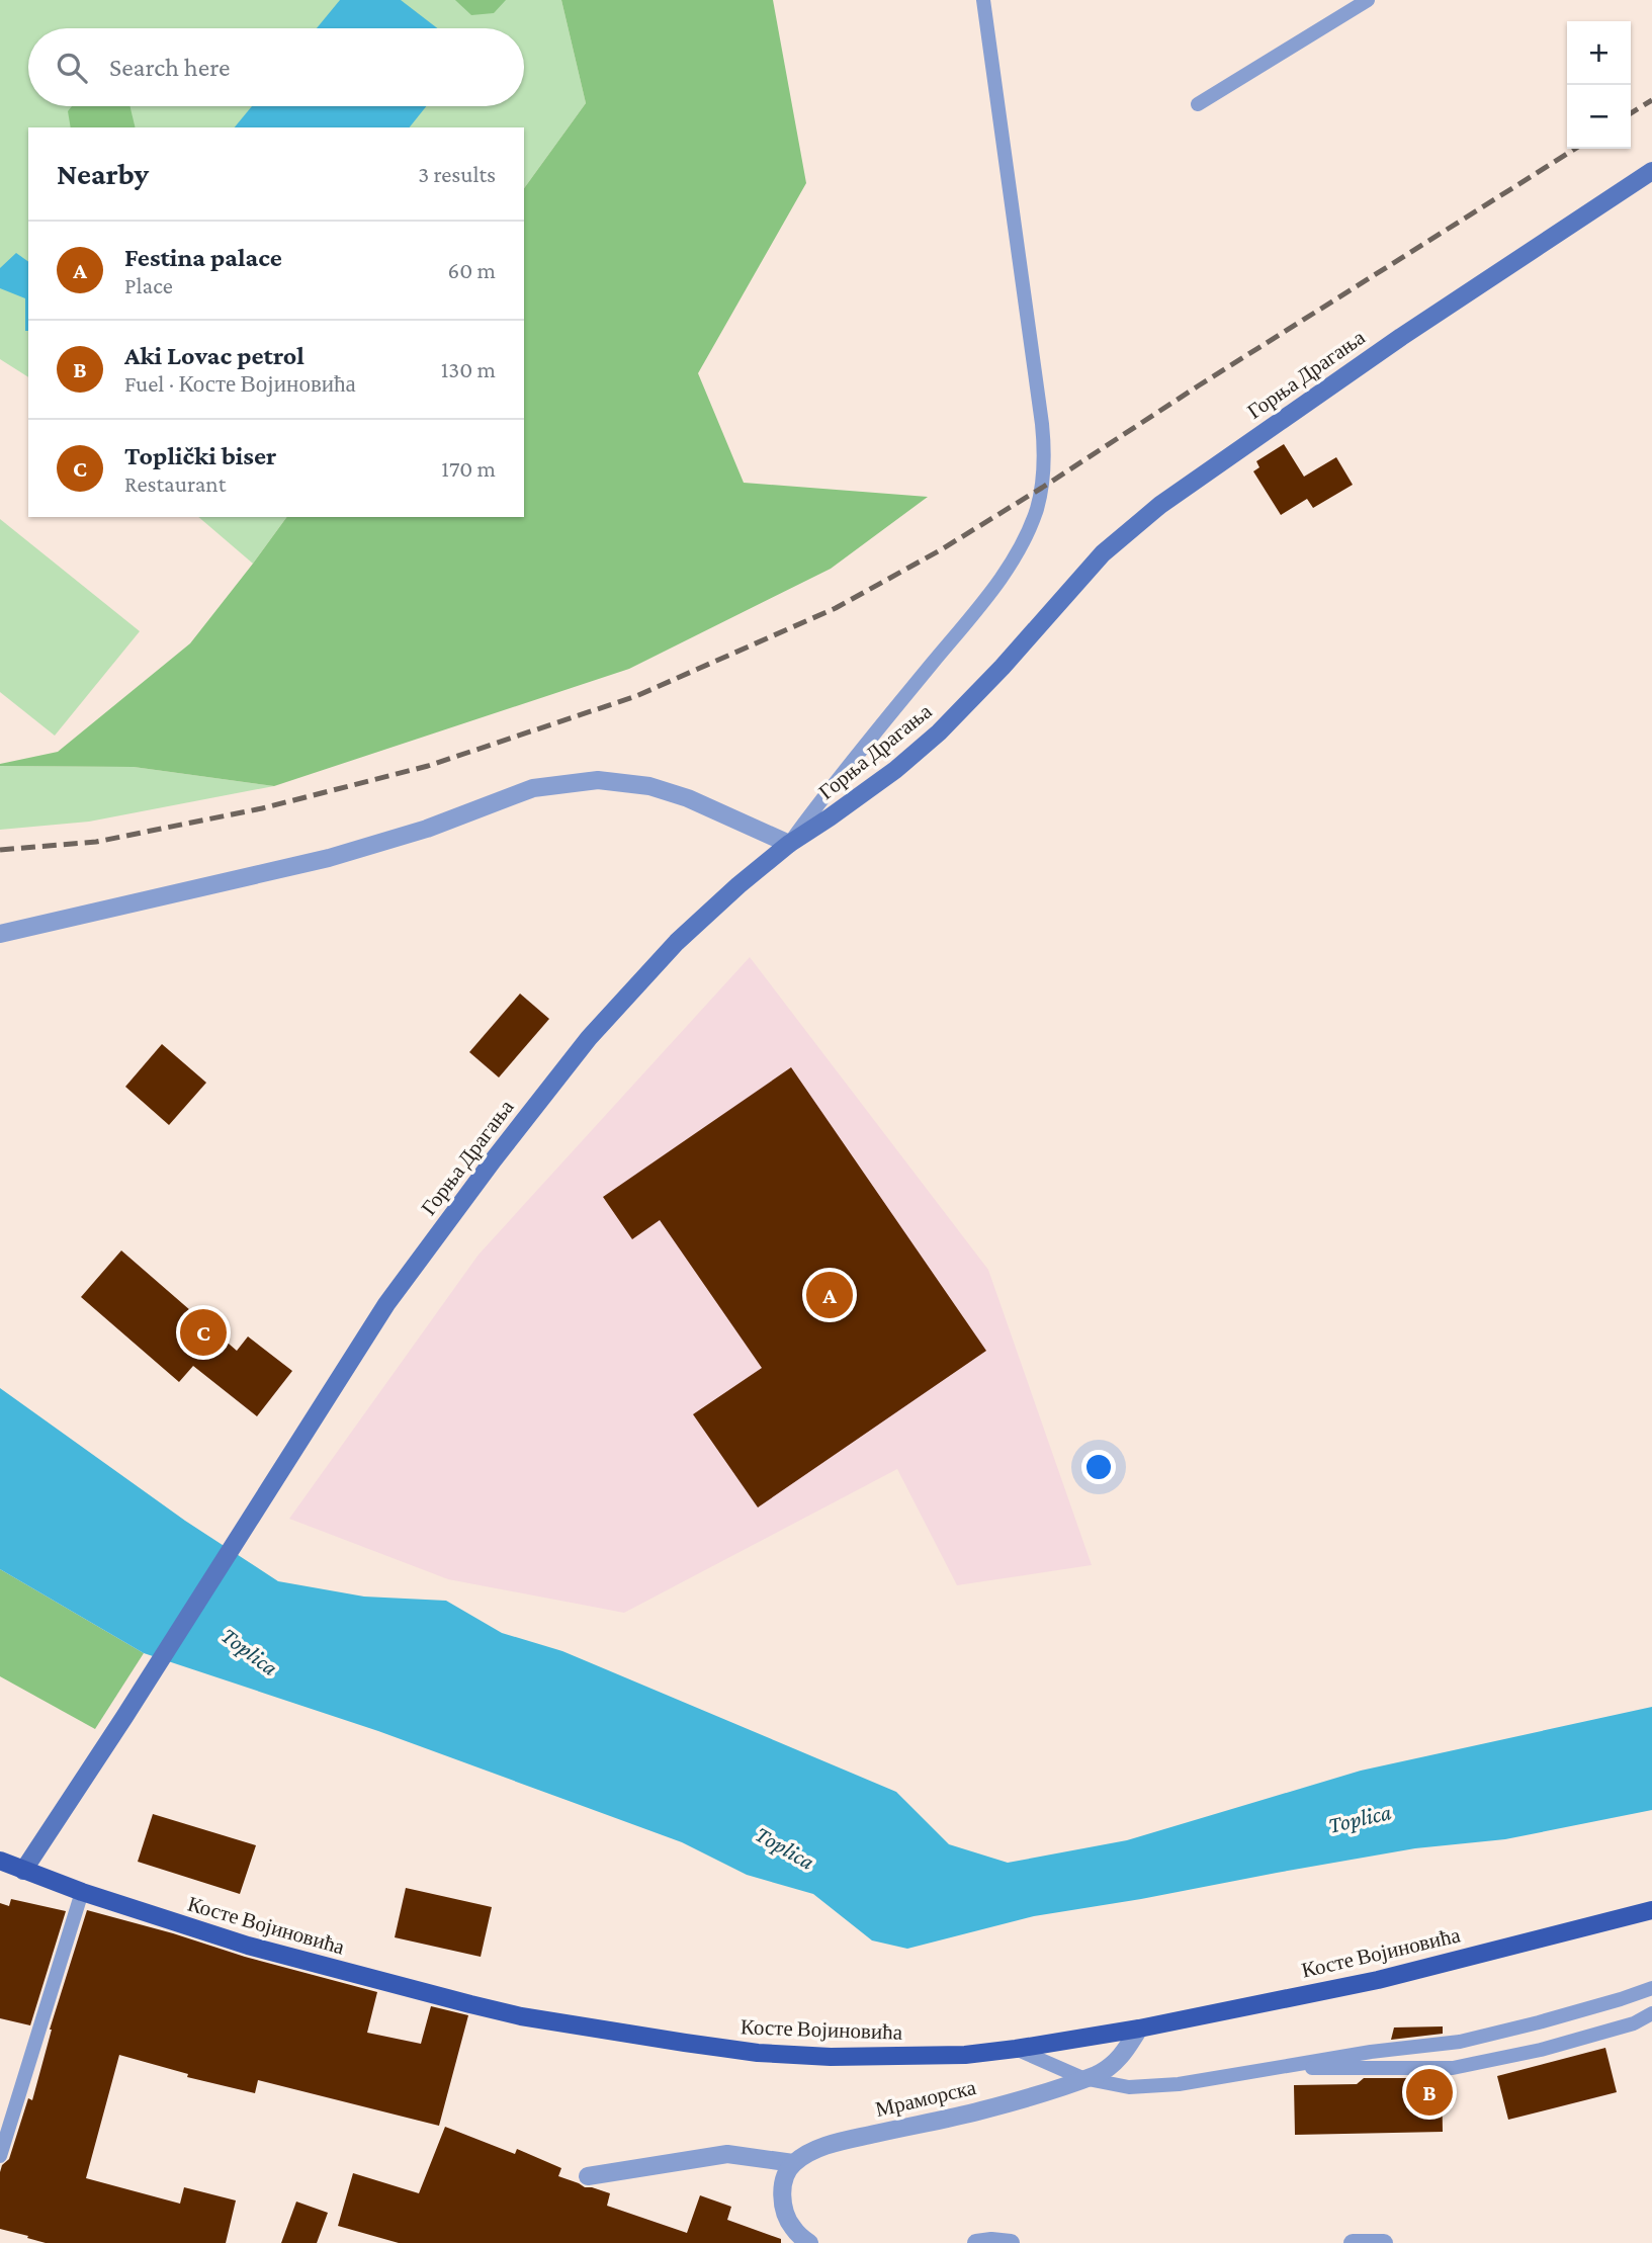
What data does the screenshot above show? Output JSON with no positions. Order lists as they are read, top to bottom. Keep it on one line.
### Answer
{"streets":{"main road":["Косте Војиновића"],"street":["Горња Драгања","Мраморска"]},"crossings":[["Горња Драгања","Косте Војиновића"],["Косте Војиновића","Мраморска"]],"water":["Toplica"],"page":{"map_buttons":["+","−"],"search":"Search here","heading":["Nearby","3 results"],"list":[{"mark":"A","name":"Festina palace","note":"Place","value":"60 m"},{"mark":"B","name":"Aki Lovac petrol","note":"Fuel · Косте Војиновића","value":"130 m"},{"mark":"C","name":"Toplički biser","note":"Restaurant","value":"170 m"}],"pins":["A","C","B"]}}
